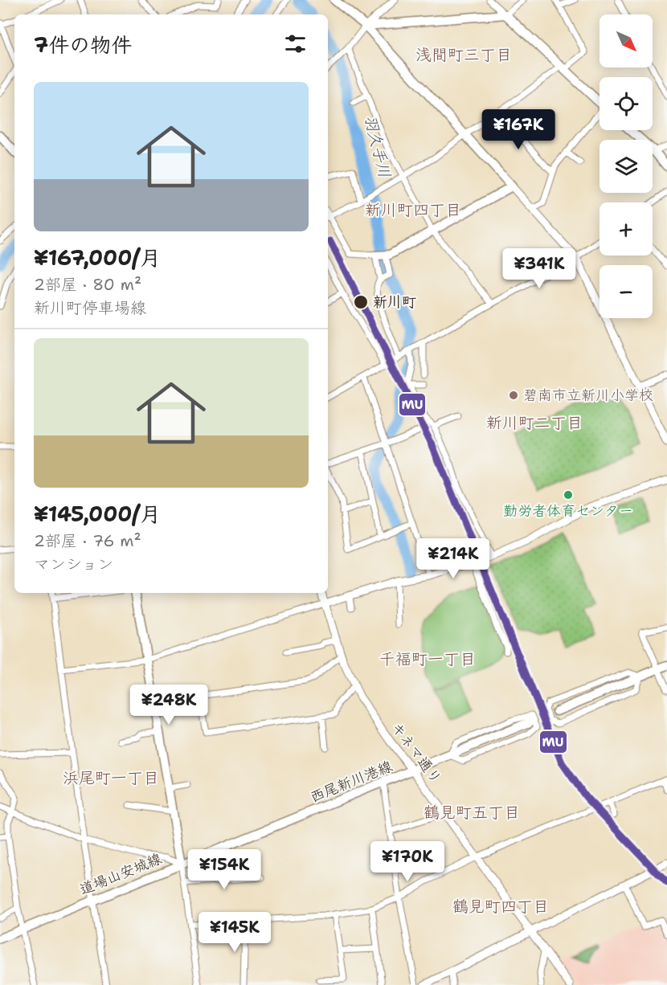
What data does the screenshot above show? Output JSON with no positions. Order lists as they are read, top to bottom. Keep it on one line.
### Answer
{"streets":{"main road":["西尾新川港線","道場山安城線"],"street":["キネマ通り"]},"crossings":[["キネマ通り","西尾新川港線"],["西尾新川港線","道場山安城線"]],"districts":["浅間町三丁目","新川町四丁目","新川町二丁目","千福町一丁目","浜尾町一丁目","鶴見町五丁目","鶴見町四丁目"],"water":["羽久手川"],"places":["新川町","碧南市立新川小学校","勤労者体育センター"],"lines":["transit line MU"],"north":"bottom right","page":{"map_buttons":["+","−"],"heading":"7件の物件","list":[{"name":"¥167,000/月","note":"2部屋 · 80 m² · 新川町停車場線"},{"name":"¥145,000/月","note":"2部屋 · 76 m² · マンション"}],"price":["¥167K","¥341K","¥214K","¥248K","¥170K","¥154K","¥145K"]}}
